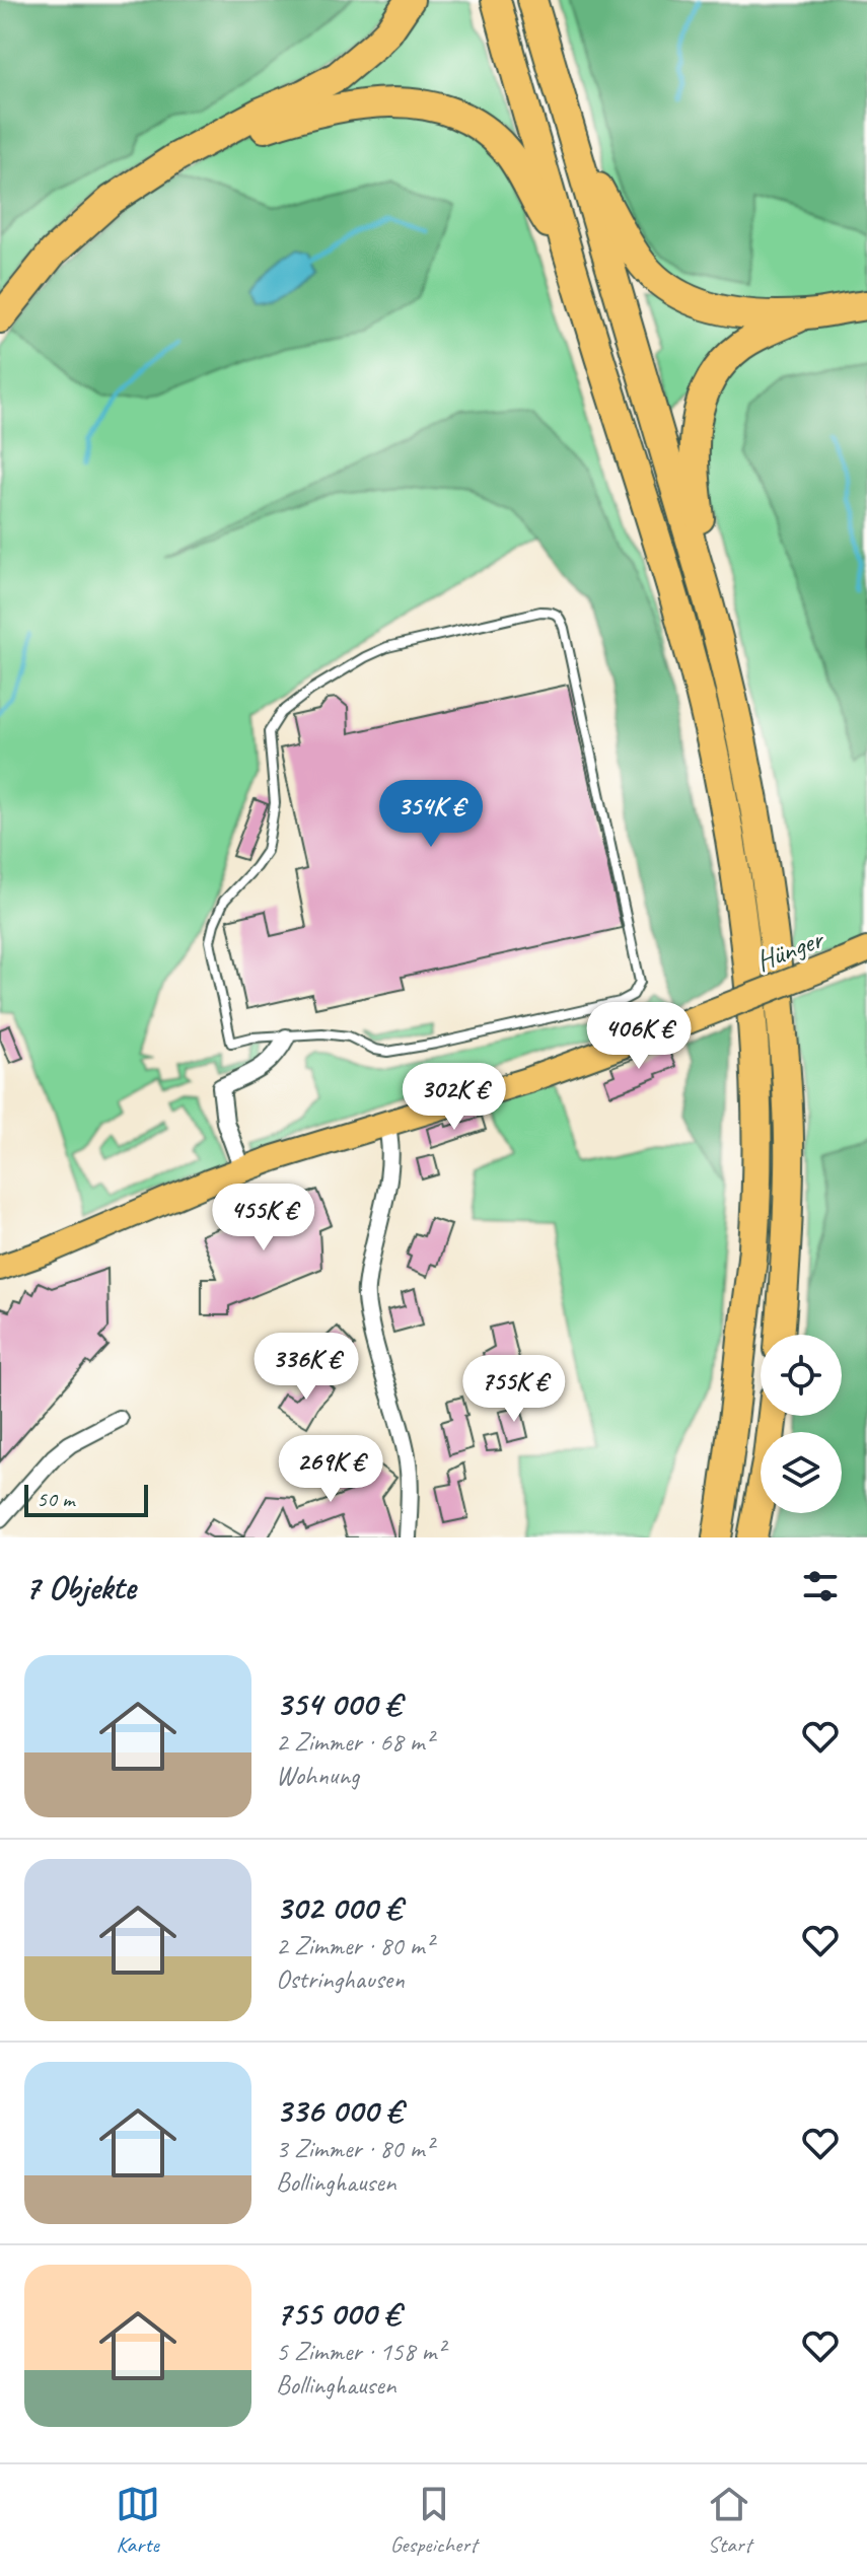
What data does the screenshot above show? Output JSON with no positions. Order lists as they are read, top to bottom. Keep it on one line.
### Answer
{"streets":{"main road":["Hünger"]},"scale_bar":"50 m","page":{"price":["354K €","406K €","302K €","455K €","336K €","755K €","269K €"],"scale":"50 m","heading":"7 Objekte","list":[{"name":"354 000 €","note":"2 Zimmer · 68 m² · Wohnung"},{"name":"302 000 €","note":"2 Zimmer · 80 m² · Ostringhausen"},{"name":"336 000 €","note":"3 Zimmer · 80 m² · Bollinghausen"},{"name":"755 000 €","note":"5 Zimmer · 158 m² · Bollinghausen"}],"tabs":["Karte","Gespeichert","Start"]}}
